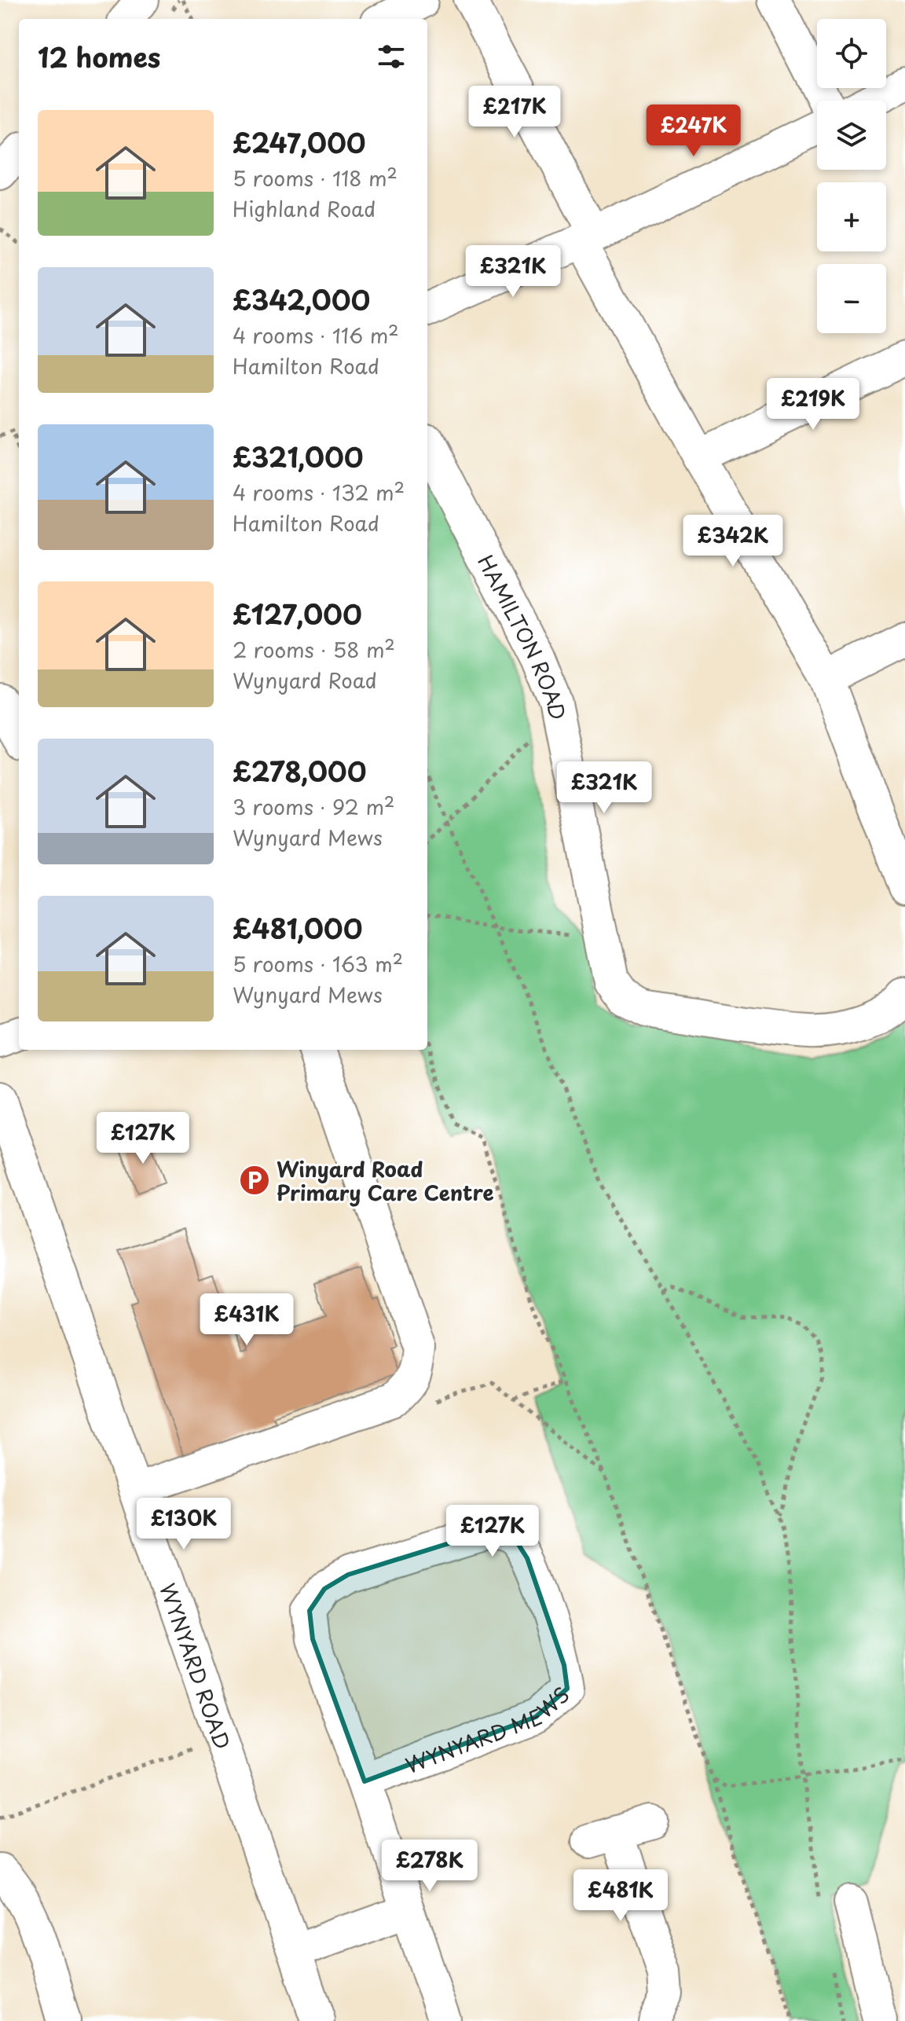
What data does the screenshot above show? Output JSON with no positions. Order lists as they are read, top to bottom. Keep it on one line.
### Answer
{"streets":{"street":["HAMILTON ROAD","WYNYARD ROAD","WYNYARD MEWS"]},"places":{"parking":["Winyard Road Primary Care Centre"]},"page":{"map_buttons":["+","−"],"heading":"12 homes","price":["£217K","£247K","£321K","£219K","£342K","£321K","£127K","£431K","£130K","£127K","£278K","£481K"],"list":[{"name":"£247,000","note":"5 rooms · 118 m² · Highland Road"},{"name":"£342,000","note":"4 rooms · 116 m² · Hamilton Road"},{"name":"£321,000","note":"4 rooms · 132 m² · Hamilton Road"},{"name":"£127,000","note":"2 rooms · 58 m² · Wynyard Road"},{"name":"£278,000","note":"3 rooms · 92 m² · Wynyard Mews"},{"name":"£481,000","note":"5 rooms · 163 m² · Wynyard Mews"}]}}
